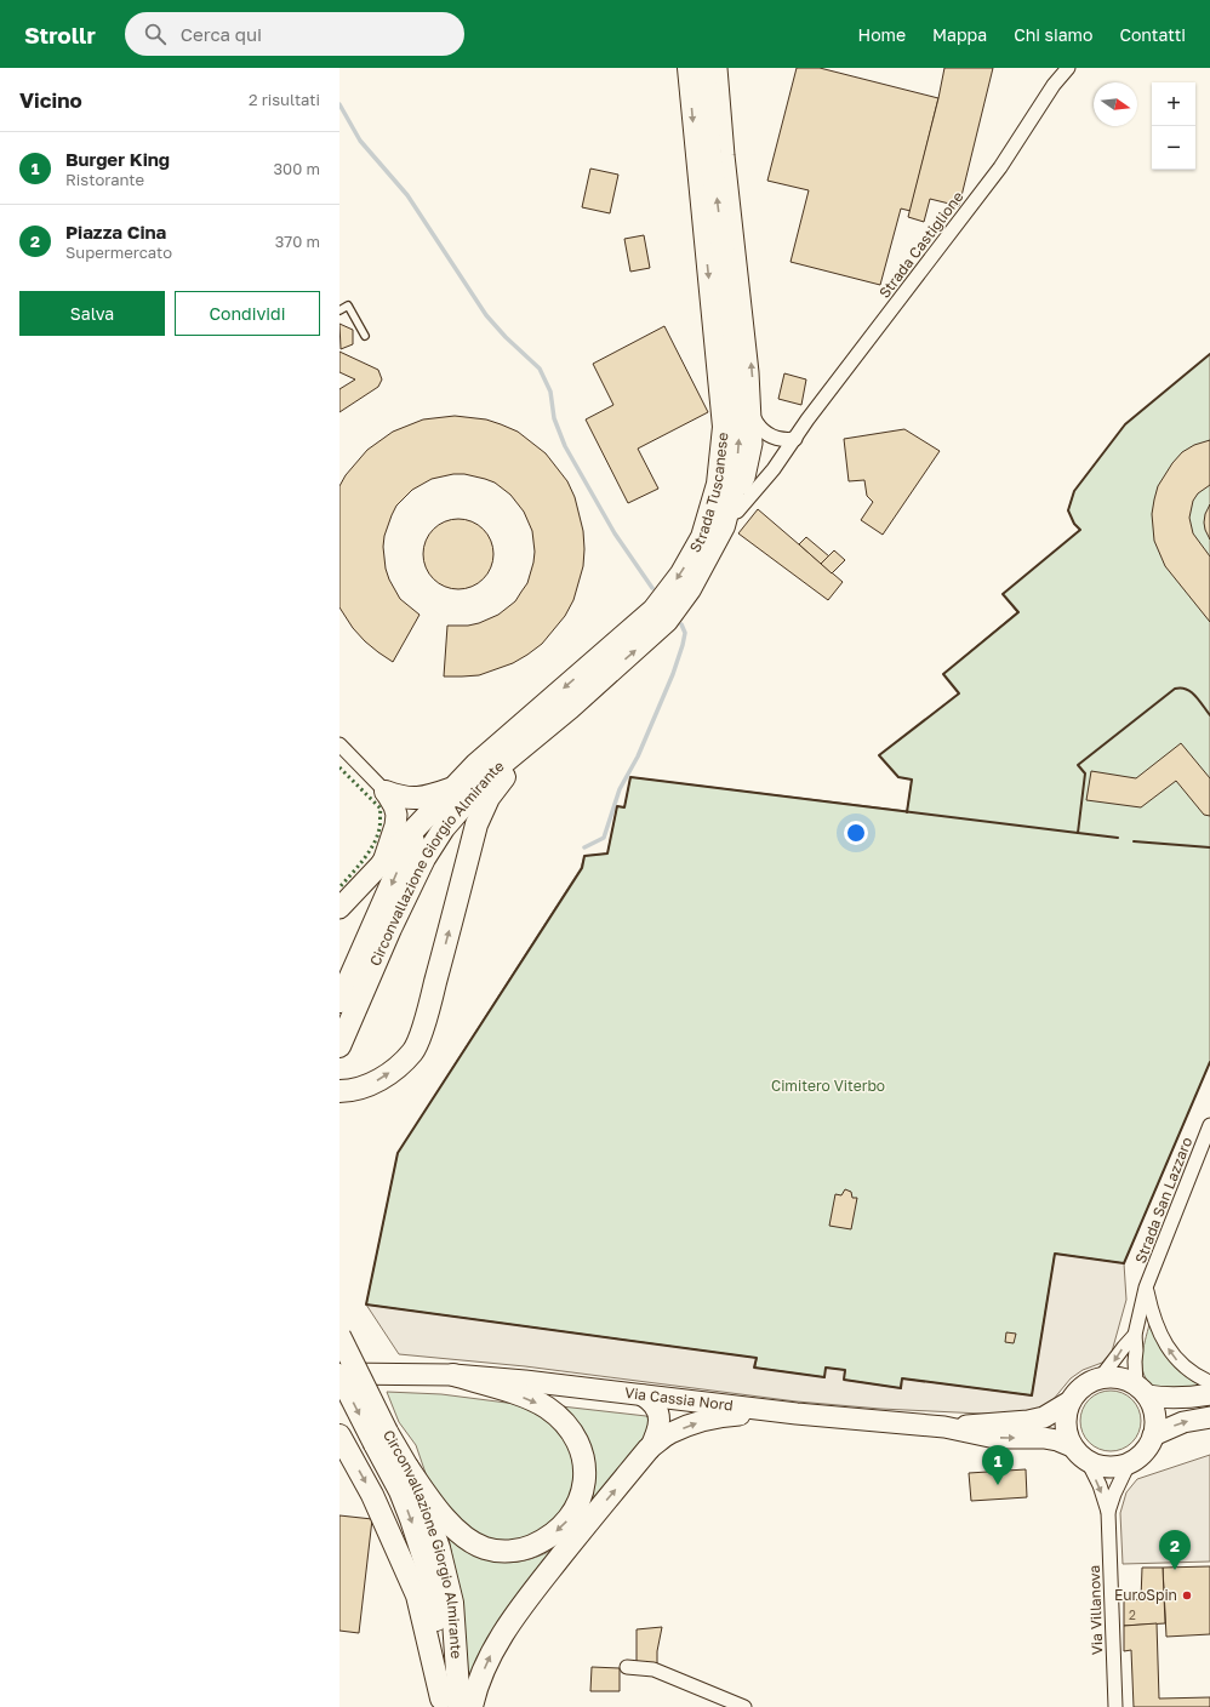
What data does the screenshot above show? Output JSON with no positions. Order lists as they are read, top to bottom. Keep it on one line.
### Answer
{"streets":{"highway":["Strada Tuscanese","Circonvallazione Giorgio Almirante"],"main road":["Via Cassia Nord"],"street":["Strada Castiglione","Strada San Lazzaro","Via Villanova"]},"crossings":[["Strada Castiglione","Strada Tuscanese"],["Strada Tuscanese","Circonvallazione Giorgio Almirante"],["Circonvallazione Giorgio Almirante","Via Cassia Nord"],["Strada San Lazzaro","Via Cassia Nord"],["Strada San Lazzaro","Via Villanova"],["Via Cassia Nord","Via Villanova"]],"parks":["Cimitero Viterbo"],"places":["EuroSpin"],"house_numbers":["2"],"north":"right","page":{"header":"Strollr","search":"Cerca qui","nav":["Home","Mappa","Chi siamo","Contatti"],"heading":["Vicino","2 risultati"],"map_buttons":["+","−"],"list":[{"mark":"1","name":"Burger King","note":"Ristorante","value":"300 m"},{"mark":"2","name":"Piazza Cina","note":"Supermercato","value":"370 m"}],"buttons":["Salva","Condividi"],"pins":["1","2"]}}
